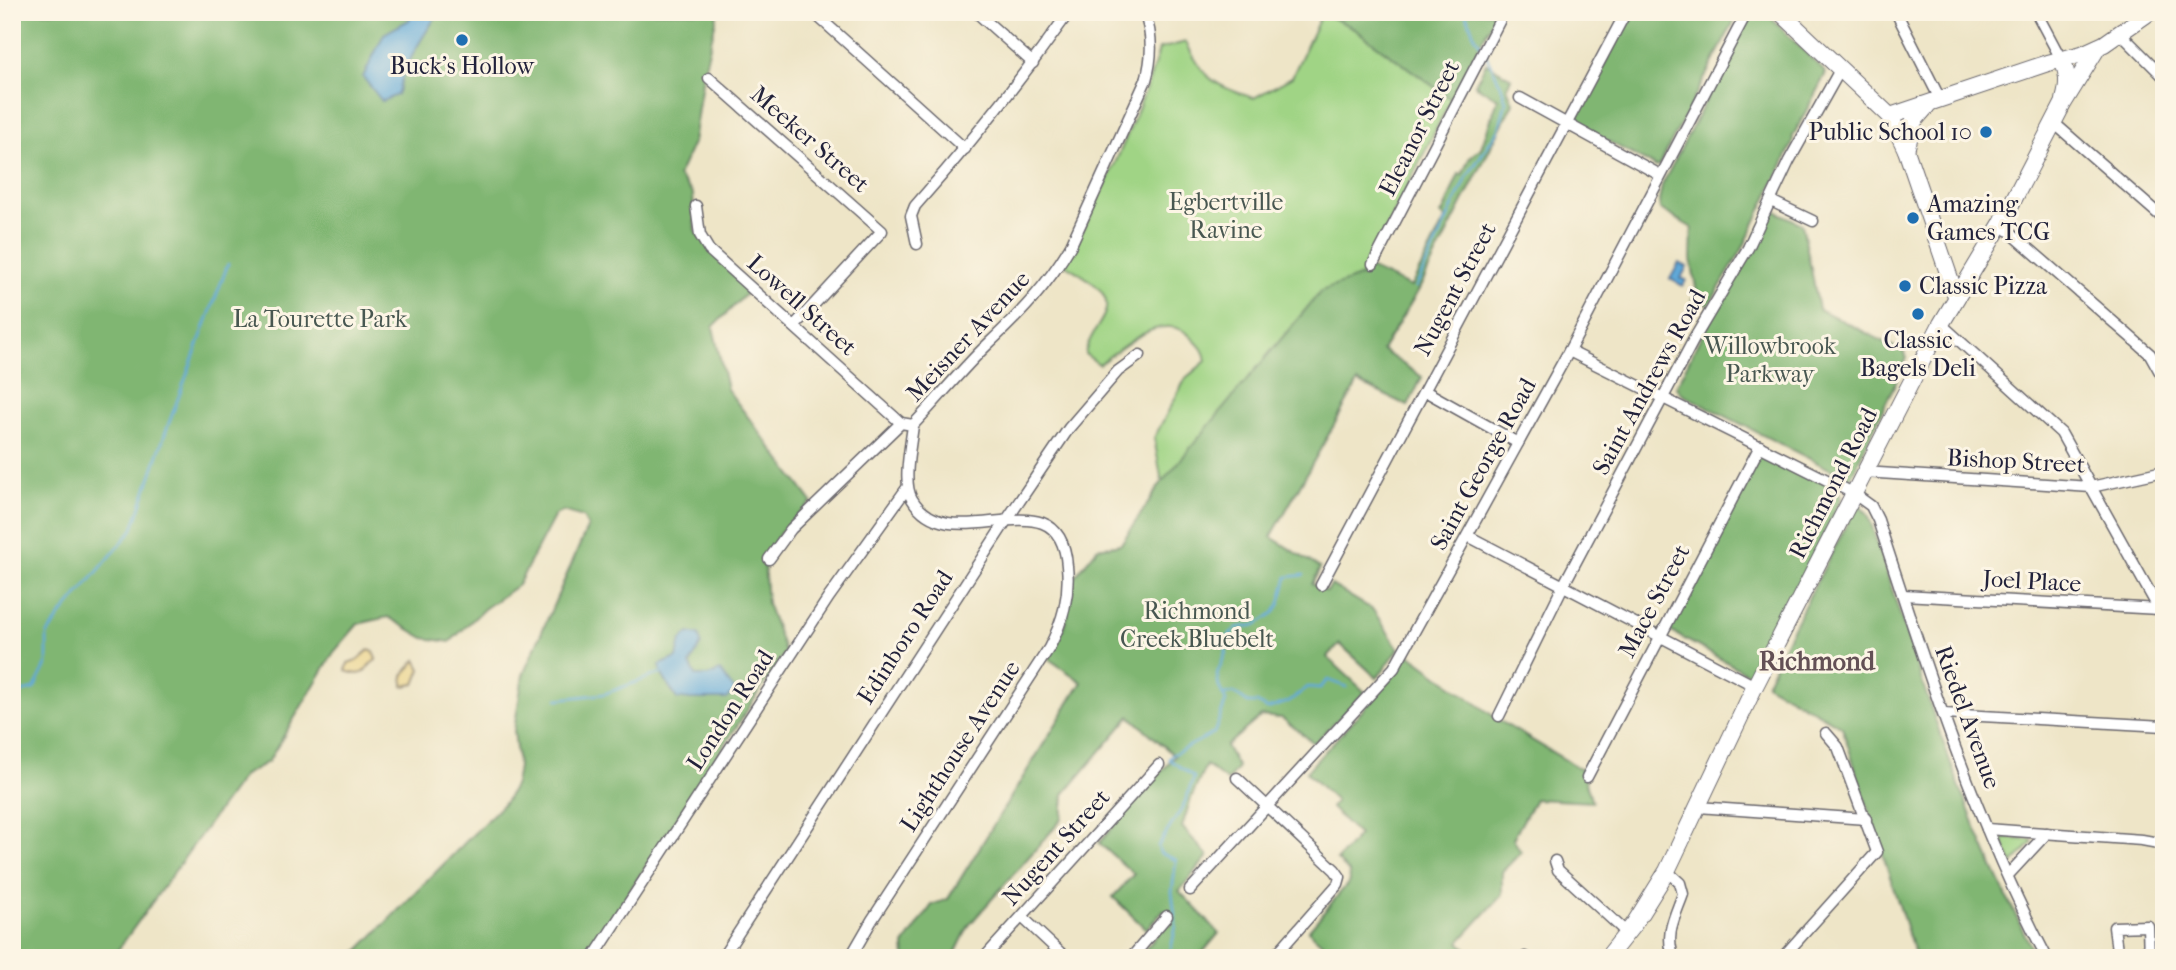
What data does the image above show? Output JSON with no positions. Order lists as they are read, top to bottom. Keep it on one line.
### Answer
{"streets":{"street":["Eleanor Street","Meeker Street","Nugent Street","Lowell Street","Meisner Avenue","Saint Andrews Road","Bishop Street","Saint George Road","Richmond Road","Joel Place","Mace Street","Edinboro Road","London Road","Riedel Avenue","Lighthouse Avenue"]},"crossings":[["Meeker Street","Lowell Street"],["Lowell Street","Meisner Avenue"],["Saint Andrews Road","Riedel Avenue"],["Bishop Street","Richmond Road"],["Saint George Road","Riedel Avenue"],["Richmond Road","Riedel Avenue"],["Joel Place","Riedel Avenue"],["Mace Street","Riedel Avenue"],["Edinboro Road","Lighthouse Avenue"]],"districts":["Richmond"],"parks":["Egbertville Ravine","La Tourette Park","Willowbrook Parkway","Richmond Creek Bluebelt"],"places":["Buck’s Hollow","Public School 10","Amazing Games TCG","Classic Pizza","Classic Bagels Deli"]}
